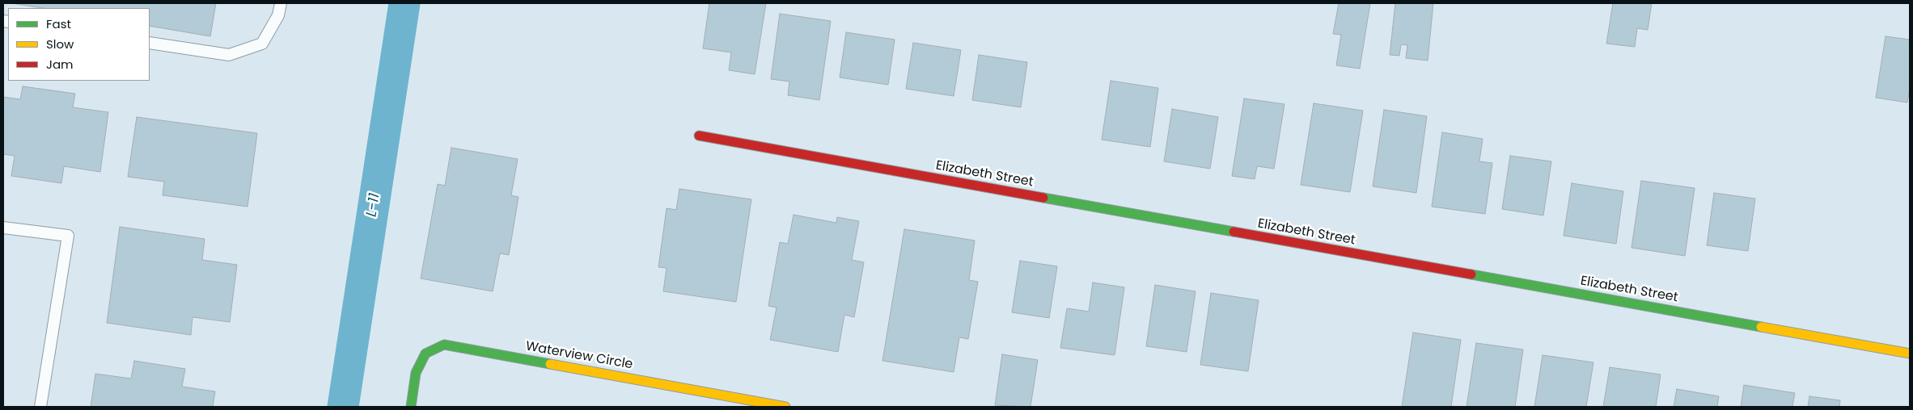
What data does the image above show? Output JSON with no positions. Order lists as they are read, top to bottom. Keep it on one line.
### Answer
{"streets":{"street":["Elizabeth Street","Waterview Circle"]},"water":["L-11"],"legend":["Fast","Slow","Jam"]}
